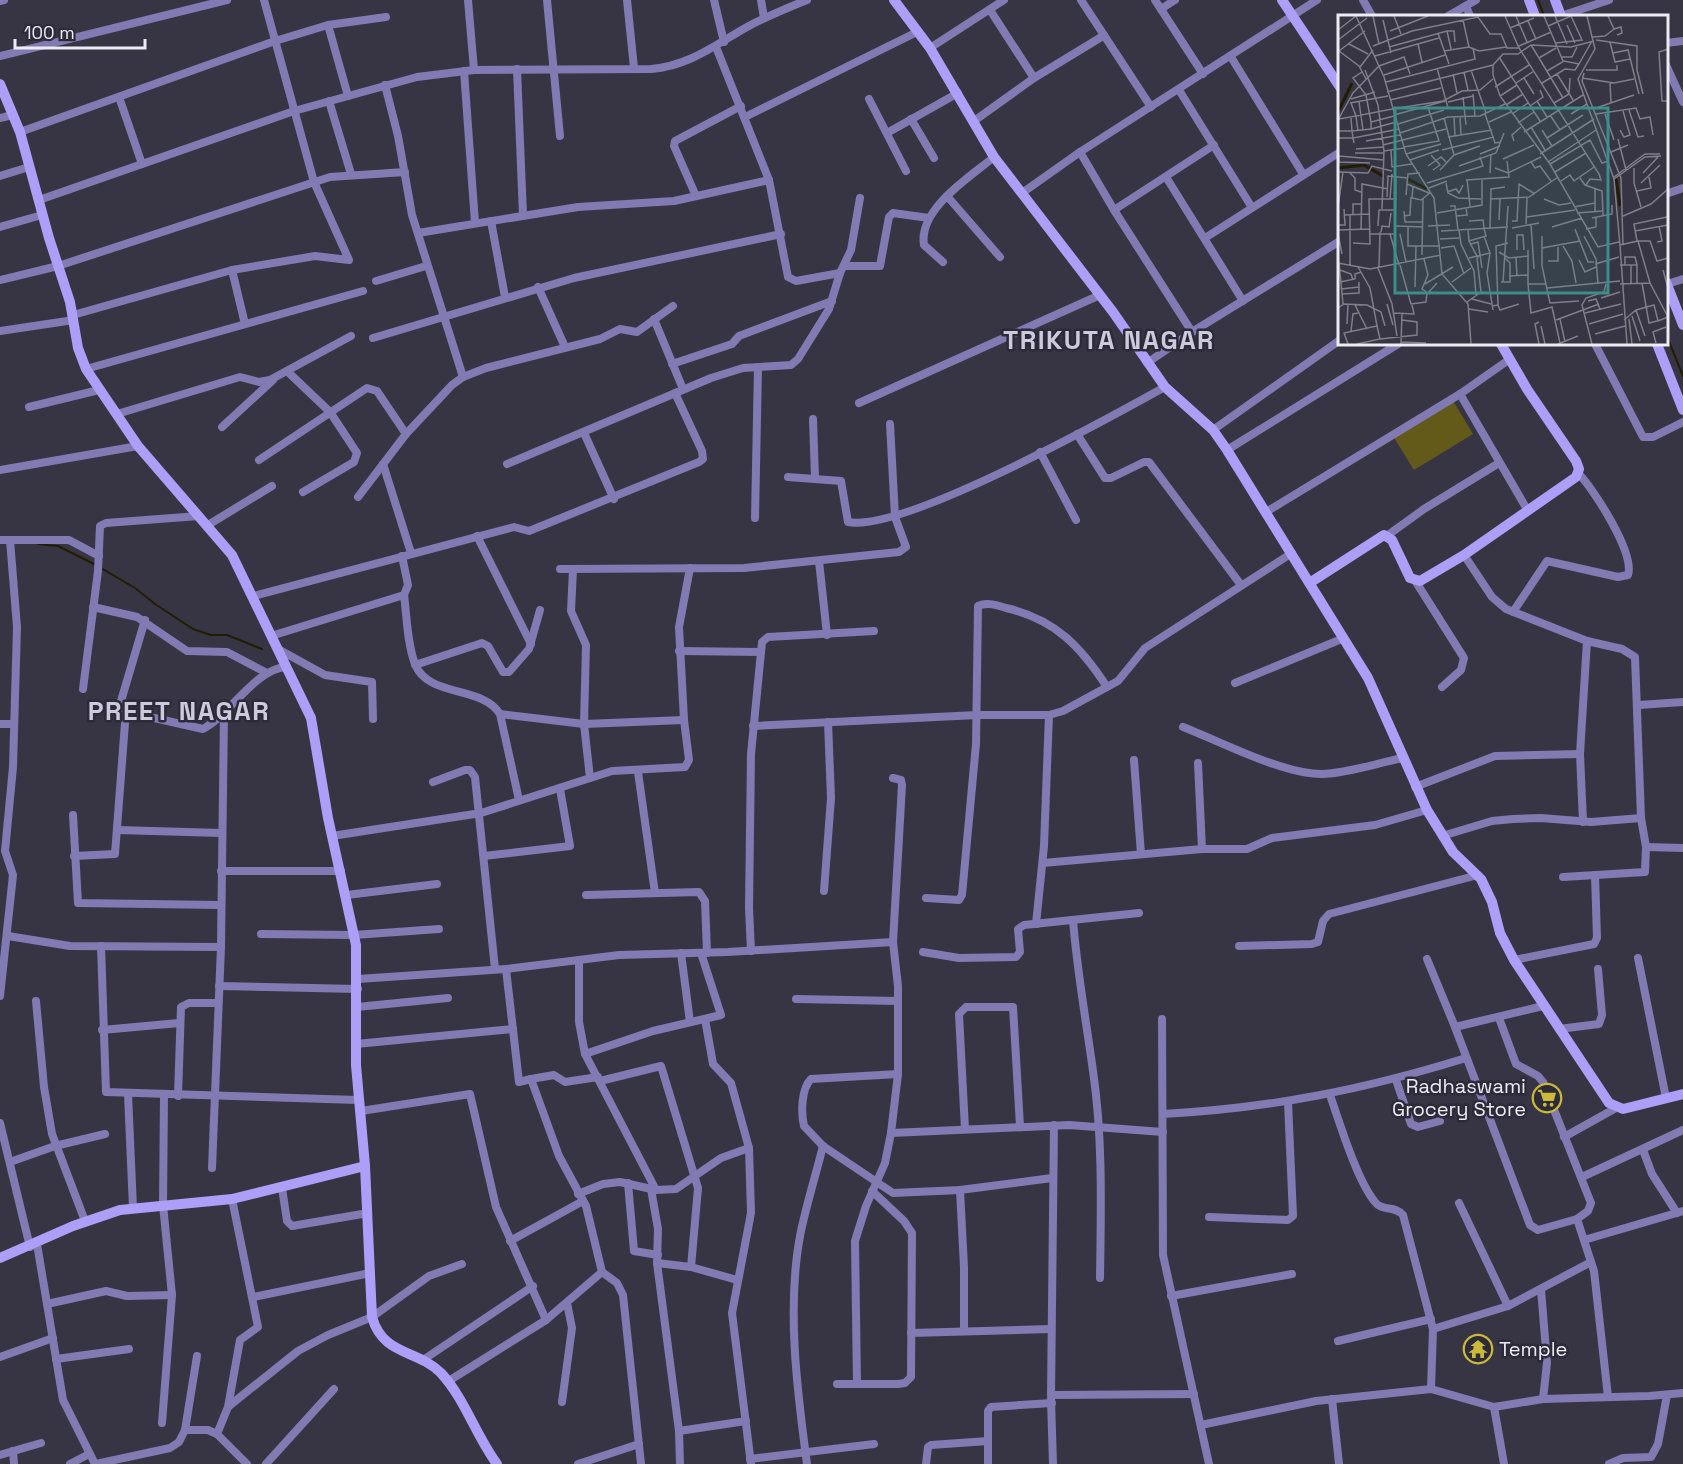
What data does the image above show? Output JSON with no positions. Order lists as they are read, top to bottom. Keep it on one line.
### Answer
{"districts":["TRIKUTA NAGAR","PREET NAGAR"],"places":{"supermarket":["Radhaswami Grocery Store"],"temple":["Temple"]},"scale_bar":"100 m"}
